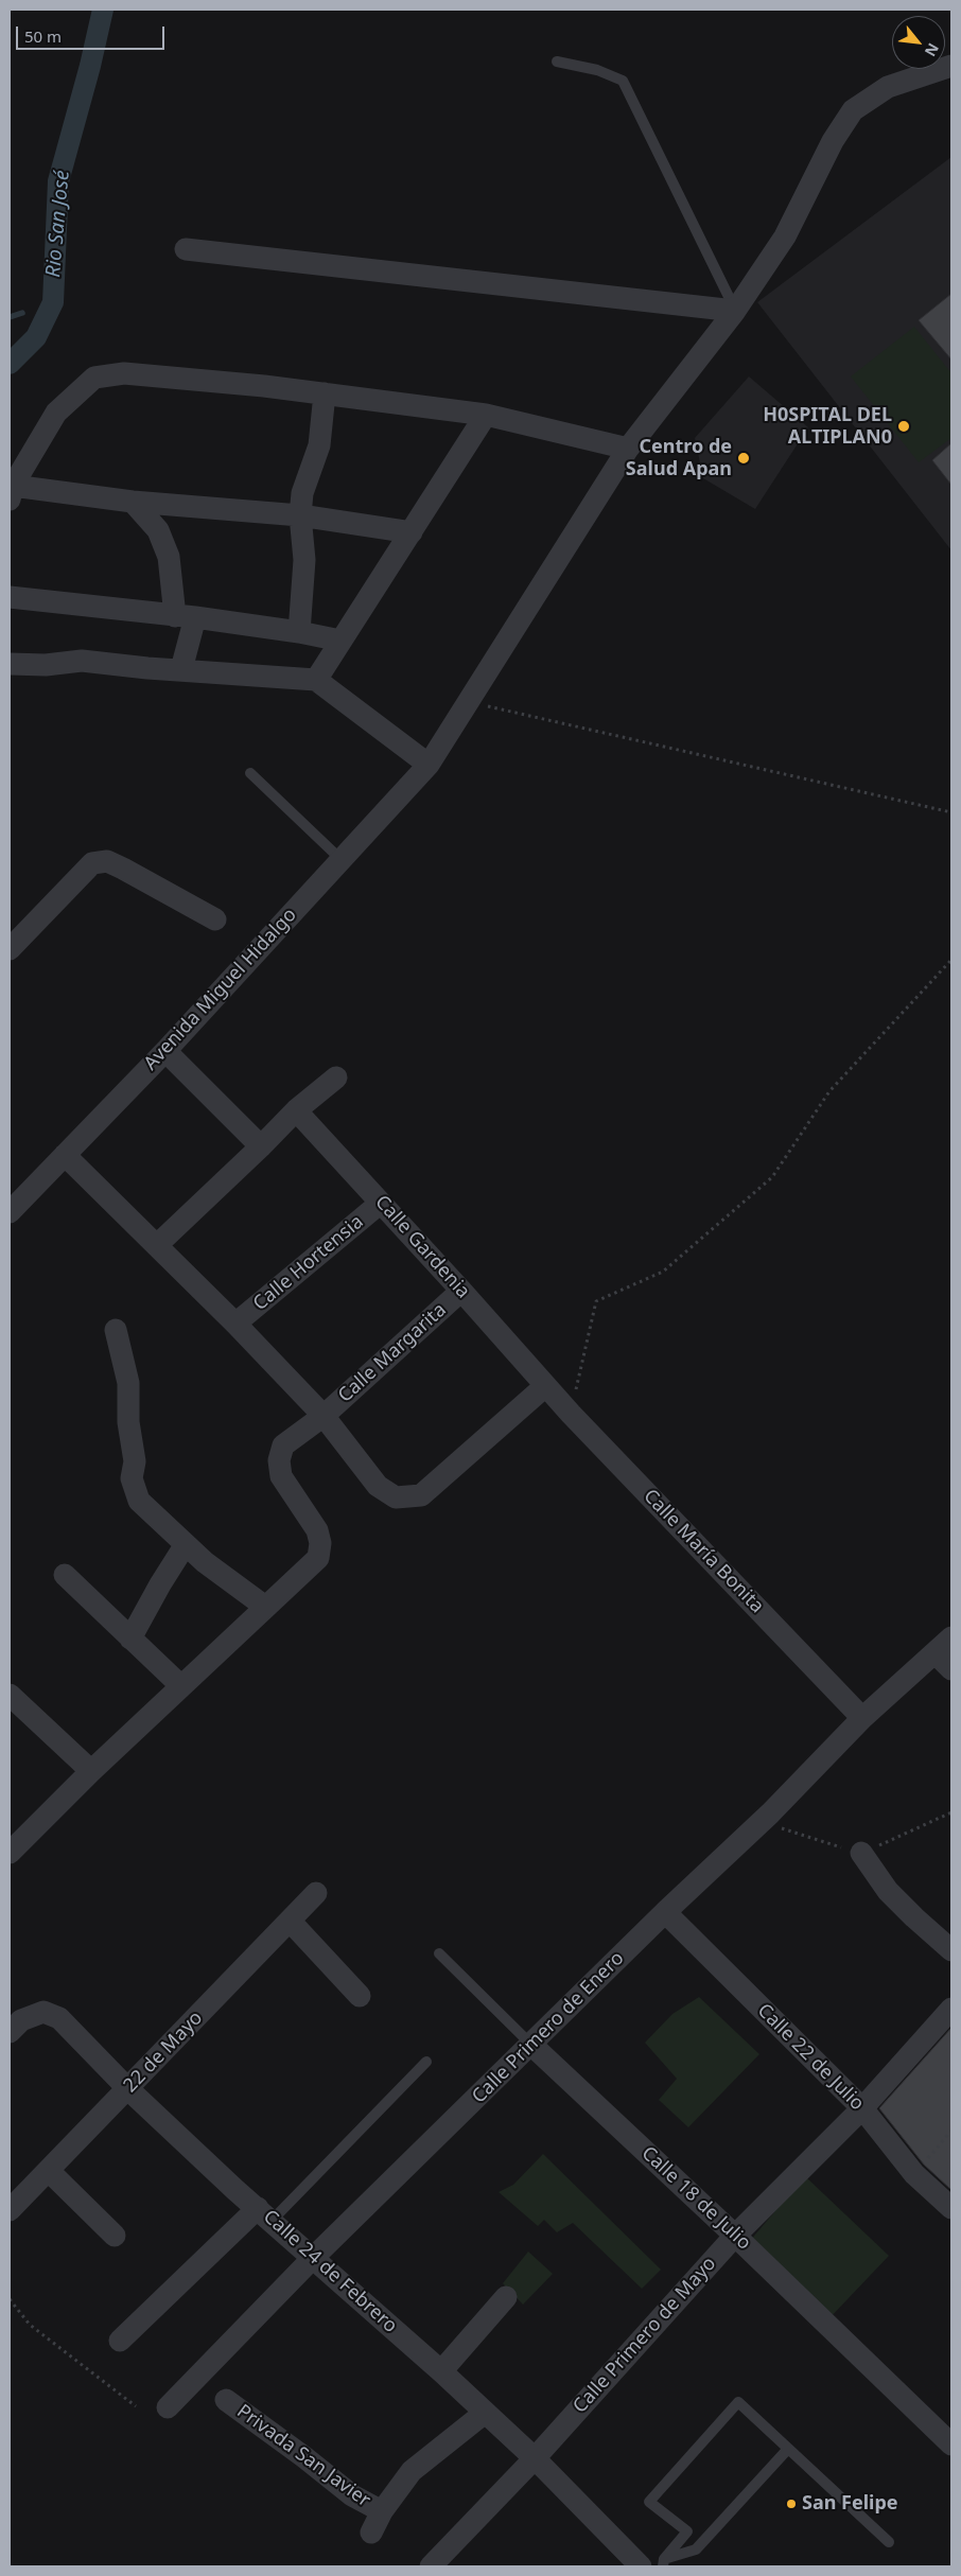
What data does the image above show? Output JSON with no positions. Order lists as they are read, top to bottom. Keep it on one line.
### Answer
{"streets":{"street":["Avenida Miguel Hidalgo","Calle Gardenia","Calle Hortensia","Calle Margarita","Calle María Bonita","Calle Primero de Enero","22 de Mayo","Calle 22 de Julio","Calle 18 de Julio","Calle 24 de Febrero","Calle Primero de Mayo","Privada San Javier"]},"crossings":[["Calle Gardenia","Calle Hortensia"],["Calle Gardenia","Calle Margarita"],["Calle Gardenia","Calle María Bonita"],["Calle María Bonita","Calle Primero de Enero"],["Calle Primero de Enero","Calle 22 de Julio"],["Calle Primero de Enero","Calle 18 de Julio"],["Calle Primero de Enero","Calle 24 de Febrero"],["22 de Mayo","Calle 24 de Febrero"],["Calle 22 de Julio","Calle Primero de Mayo"],["Calle 18 de Julio","Calle Primero de Mayo"],["Calle 24 de Febrero","Calle Primero de Mayo"]],"water":["Rio San José"],"places":["H0SPITAL DEL ALTIPLAN0","Centro de Salud Apan","San Felipe"],"scale_bar":"50 m","north":"bottom right"}
